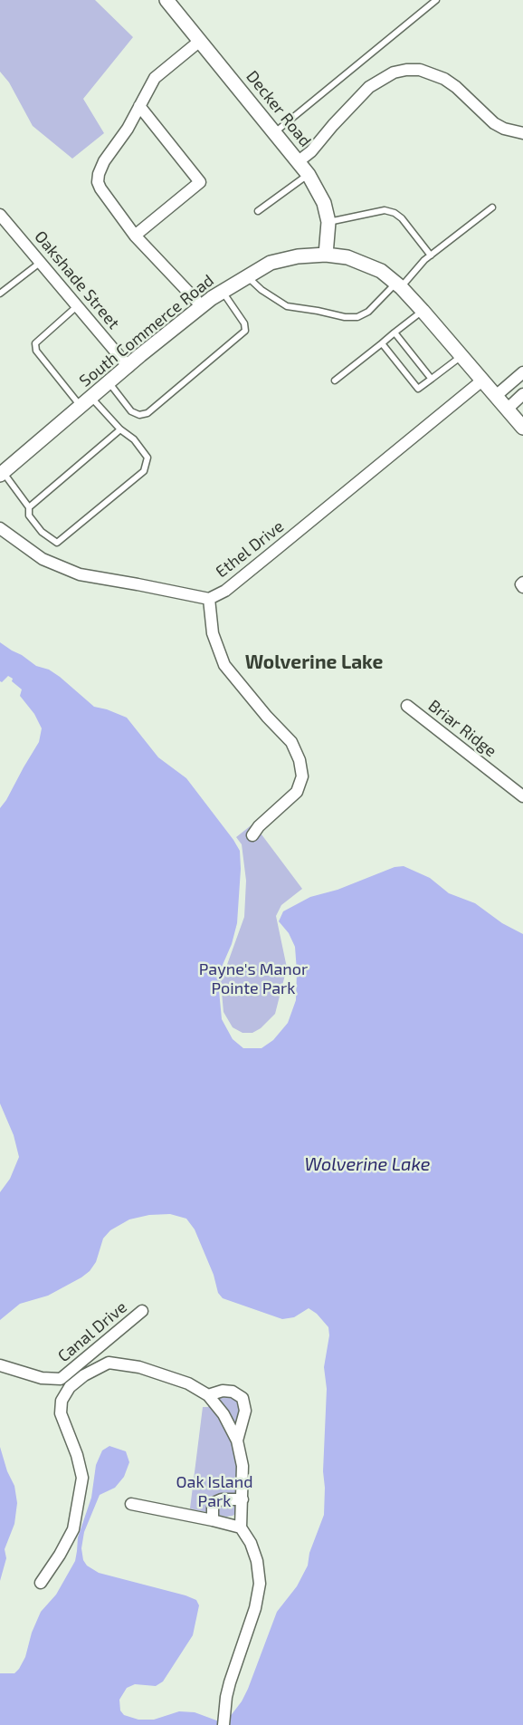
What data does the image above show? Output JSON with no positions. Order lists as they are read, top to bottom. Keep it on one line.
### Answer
{"streets":{"street":["Decker Road","Oakshade Street","South Commerce Road","Ethel Drive","Briar Ridge","Canal Drive"]},"crossings":[["Decker Road","South Commerce Road"],["Oakshade Street","South Commerce Road"],["South Commerce Road","Ethel Drive"]],"districts":["Wolverine Lake"],"water":["Wolverine Lake"],"parks":["Payne's Manor Pointe Park","Oak Island Park"]}
